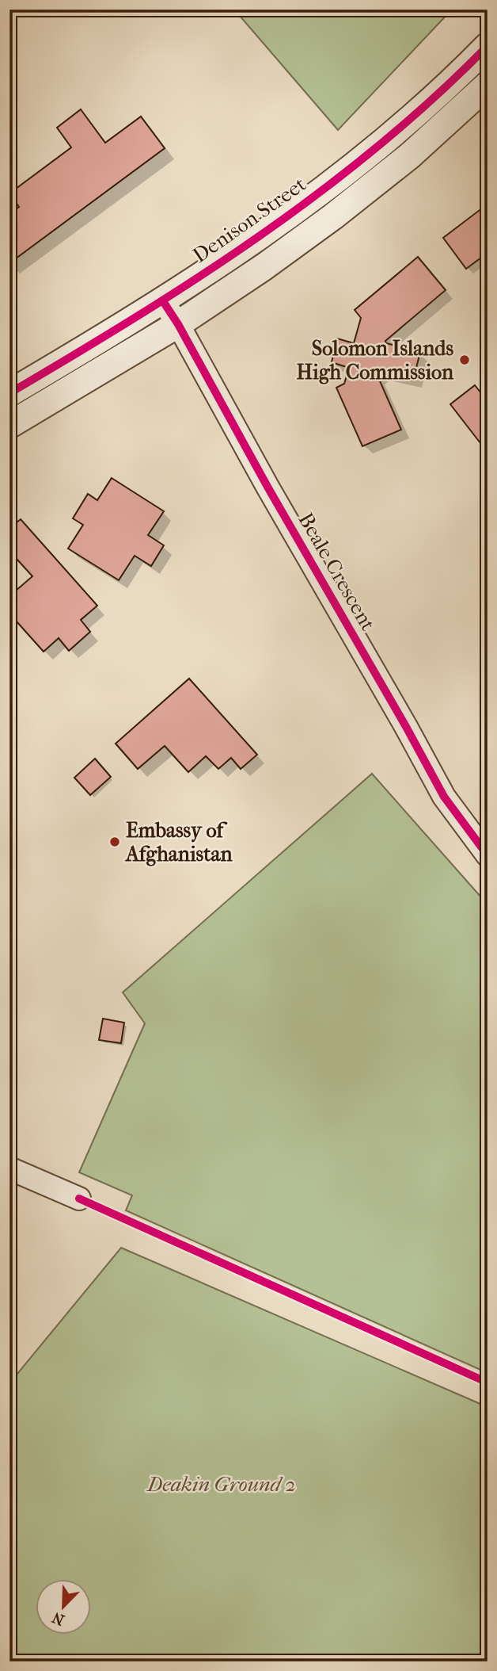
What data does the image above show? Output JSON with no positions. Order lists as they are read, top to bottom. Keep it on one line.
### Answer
{"streets":{"street":["Denison Street","Beale Crescent"]},"crossings":[["Denison Street","Beale Crescent"]],"parks":["Deakin Ground 2"],"places":["Solomon Islands High Commission","Embassy of Afghanistan"],"north":"bottom left"}
